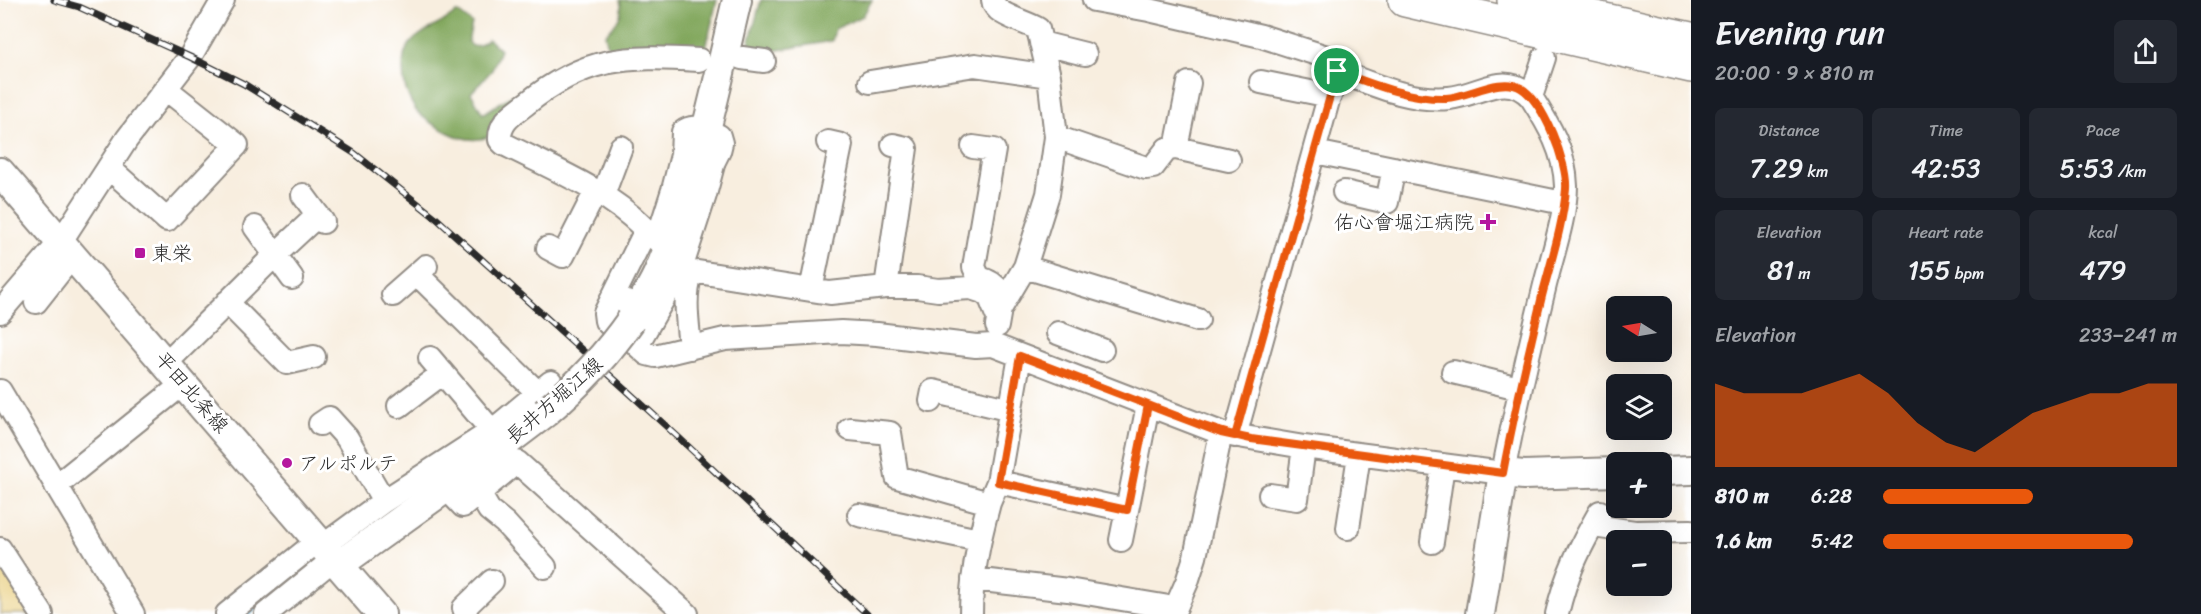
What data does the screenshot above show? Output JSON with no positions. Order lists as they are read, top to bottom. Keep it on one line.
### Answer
{"streets":{"main road":["平田北条線","長井方堀江線"]},"crossings":[["平田北条線","長井方堀江線"]],"places":{"health":["佑心會堀江病院"],"transit":["東栄"],"other":["アルポルテ"]},"north":"left","page":{"heading":["Evening run","20:00 · 9 × 810 m"],"stats":[["Distance","7.29 km"],["Time","42:53"],["Pace","5:53 /km"],["Elevation","81 m"],["Heart rate","155 bpm"],["kcal","479"]],"map_buttons":["+","−"],"chart":["Elevation","233–241 m"],"list":[{"name":"810 m","note":"6:28"},{"name":"1.6 km","note":"5:42"}]}}
